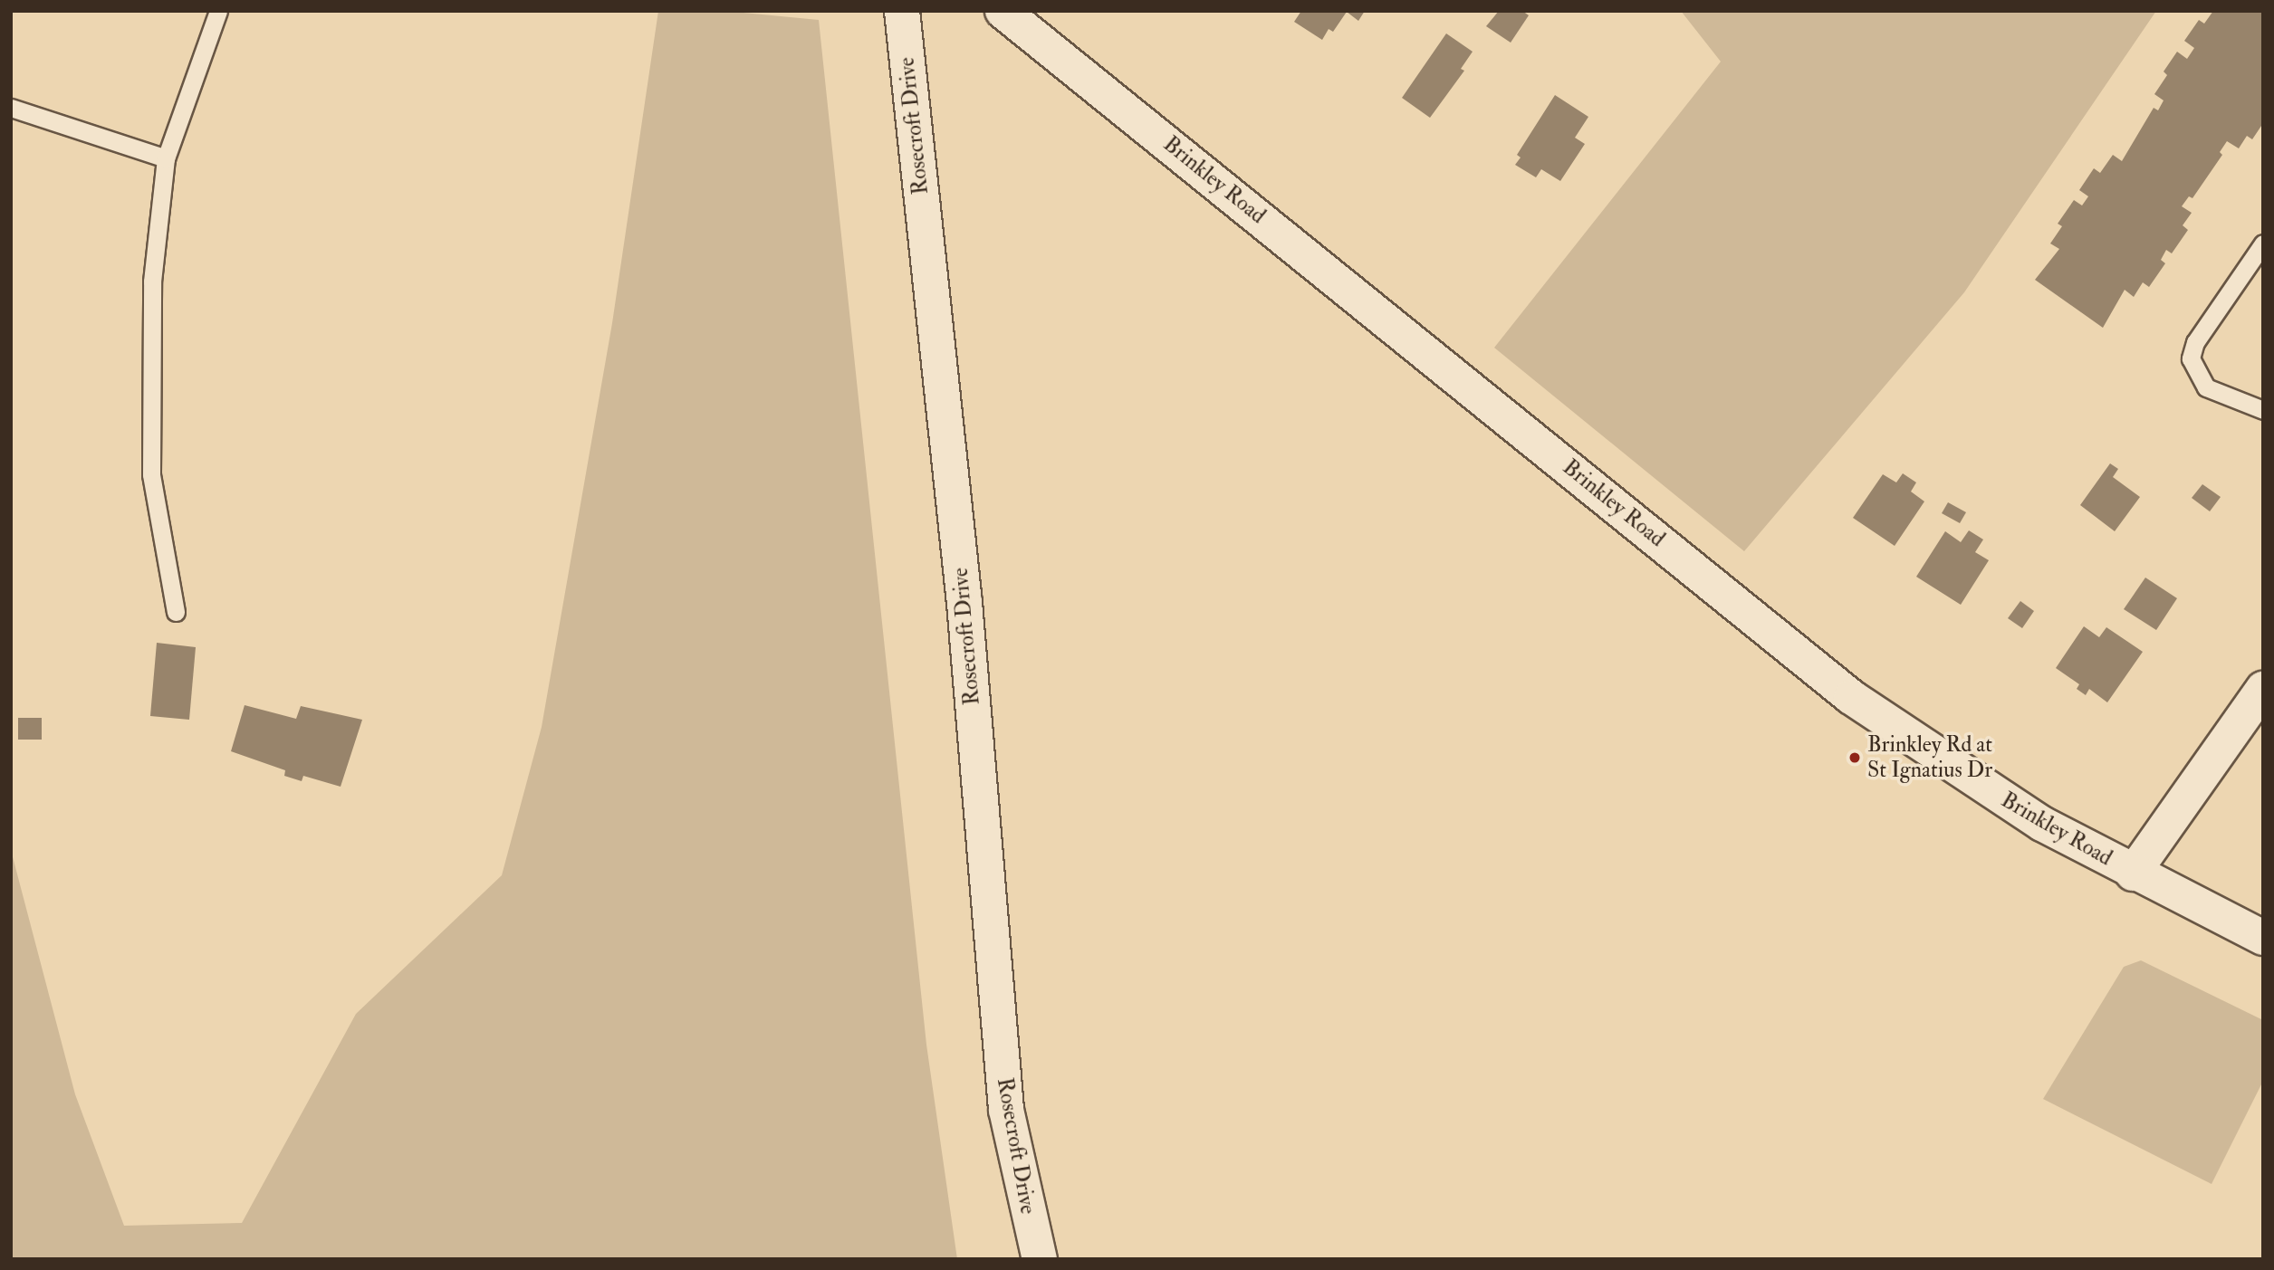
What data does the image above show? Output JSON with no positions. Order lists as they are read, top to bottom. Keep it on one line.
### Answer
{"streets":{"main road":["Rosecroft Drive","Brinkley Road"]},"places":["Brinkley Rd at St Ignatius Dr"]}
